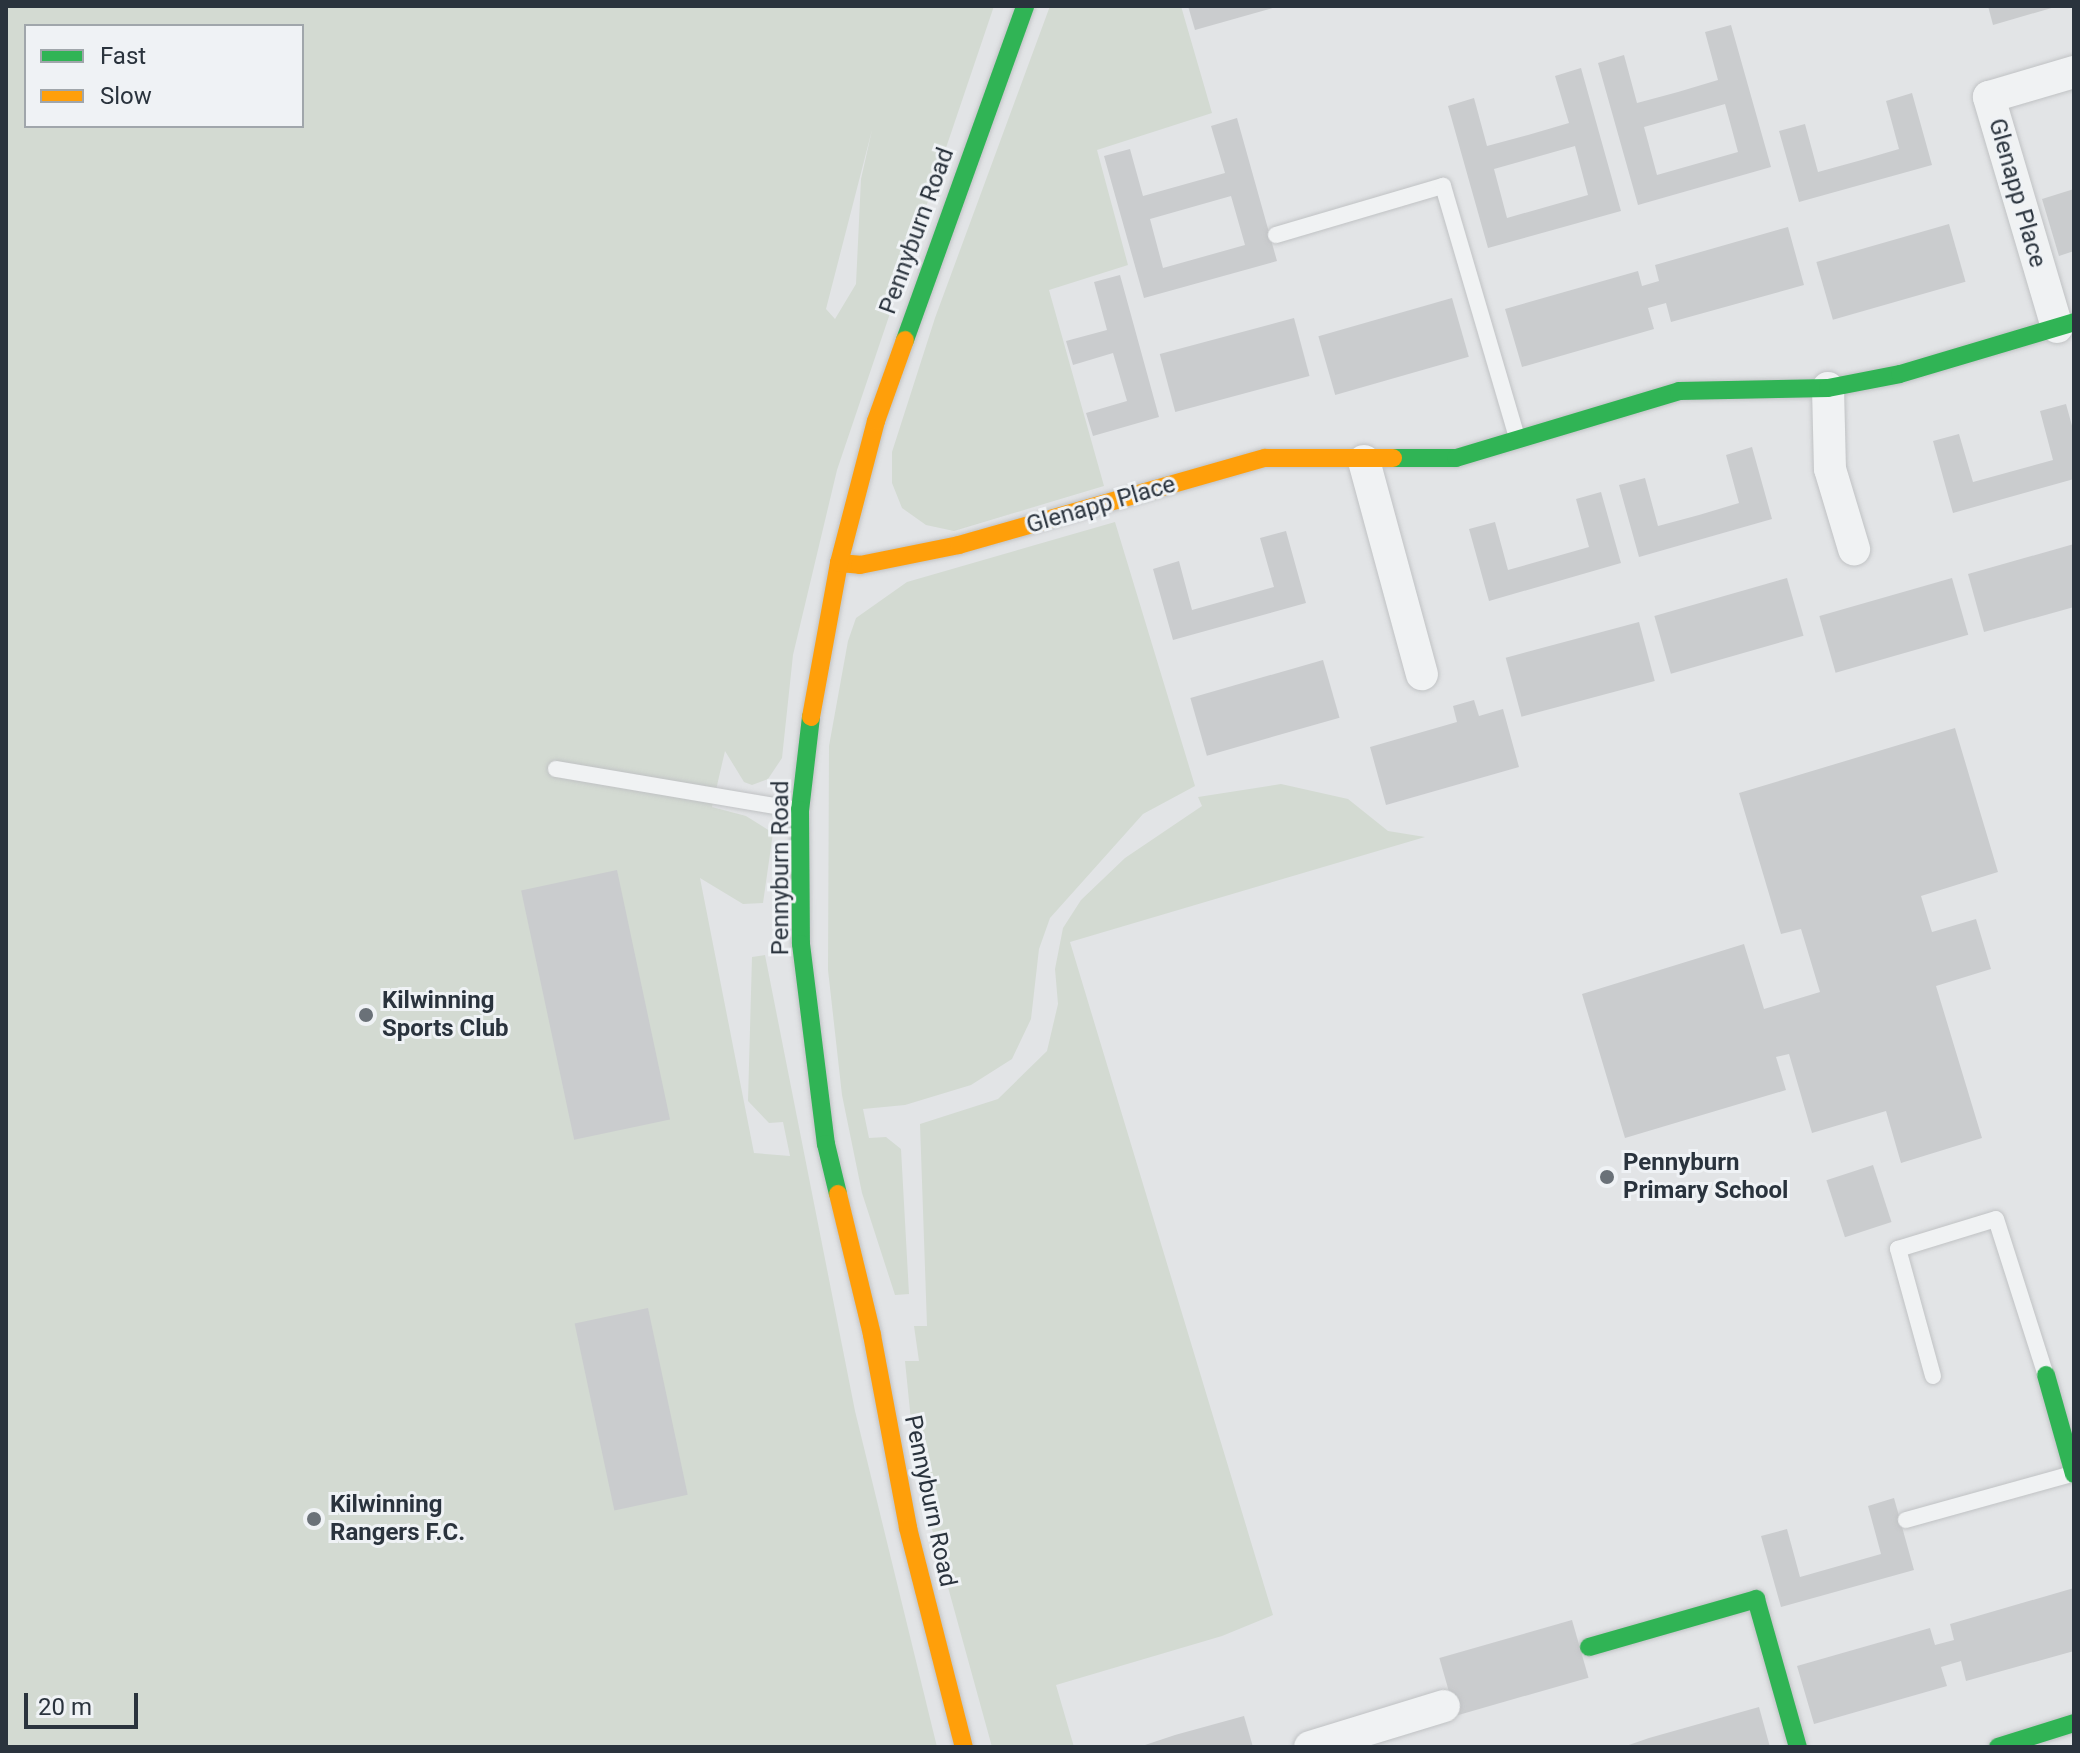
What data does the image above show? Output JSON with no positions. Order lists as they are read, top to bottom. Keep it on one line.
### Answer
{"streets":{"street":["Glenapp Place","Pennyburn Road"]},"crossings":[["Glenapp Place","Pennyburn Road"]],"places":["Kilwinning Sports Club","Pennyburn Primary School","Kilwinning Rangers F.C."],"legend":["Fast","Slow"],"scale_bar":"20 m"}
